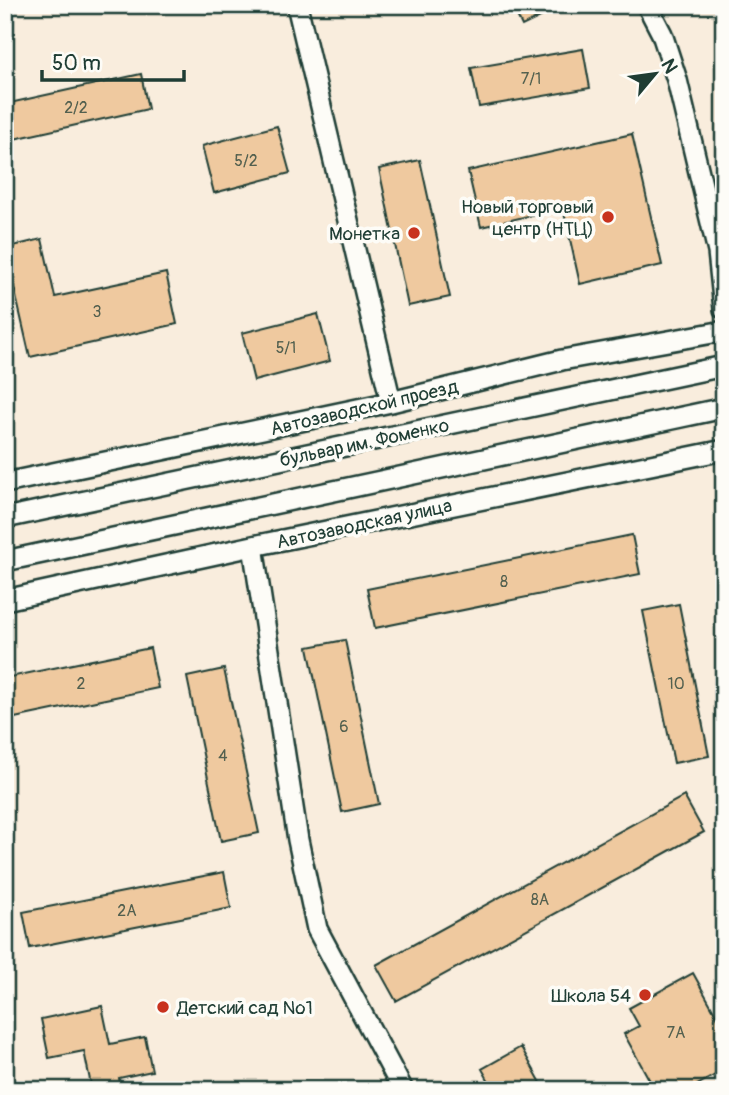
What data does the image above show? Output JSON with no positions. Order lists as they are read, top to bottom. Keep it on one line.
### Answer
{"streets":{"street":["Автозаводской проезд","бульвар им. Фоменко","Автозаводская улица"]},"places":["Новый торговый центр (НТЦ)","Монетка","Школа 54","Детский сад №1"],"house_numbers":["7/1","2/2","5/2","3","5/1","8","2","10","6","4","8А","2А","7А"],"scale_bar":"50 m","north":"top right"}
